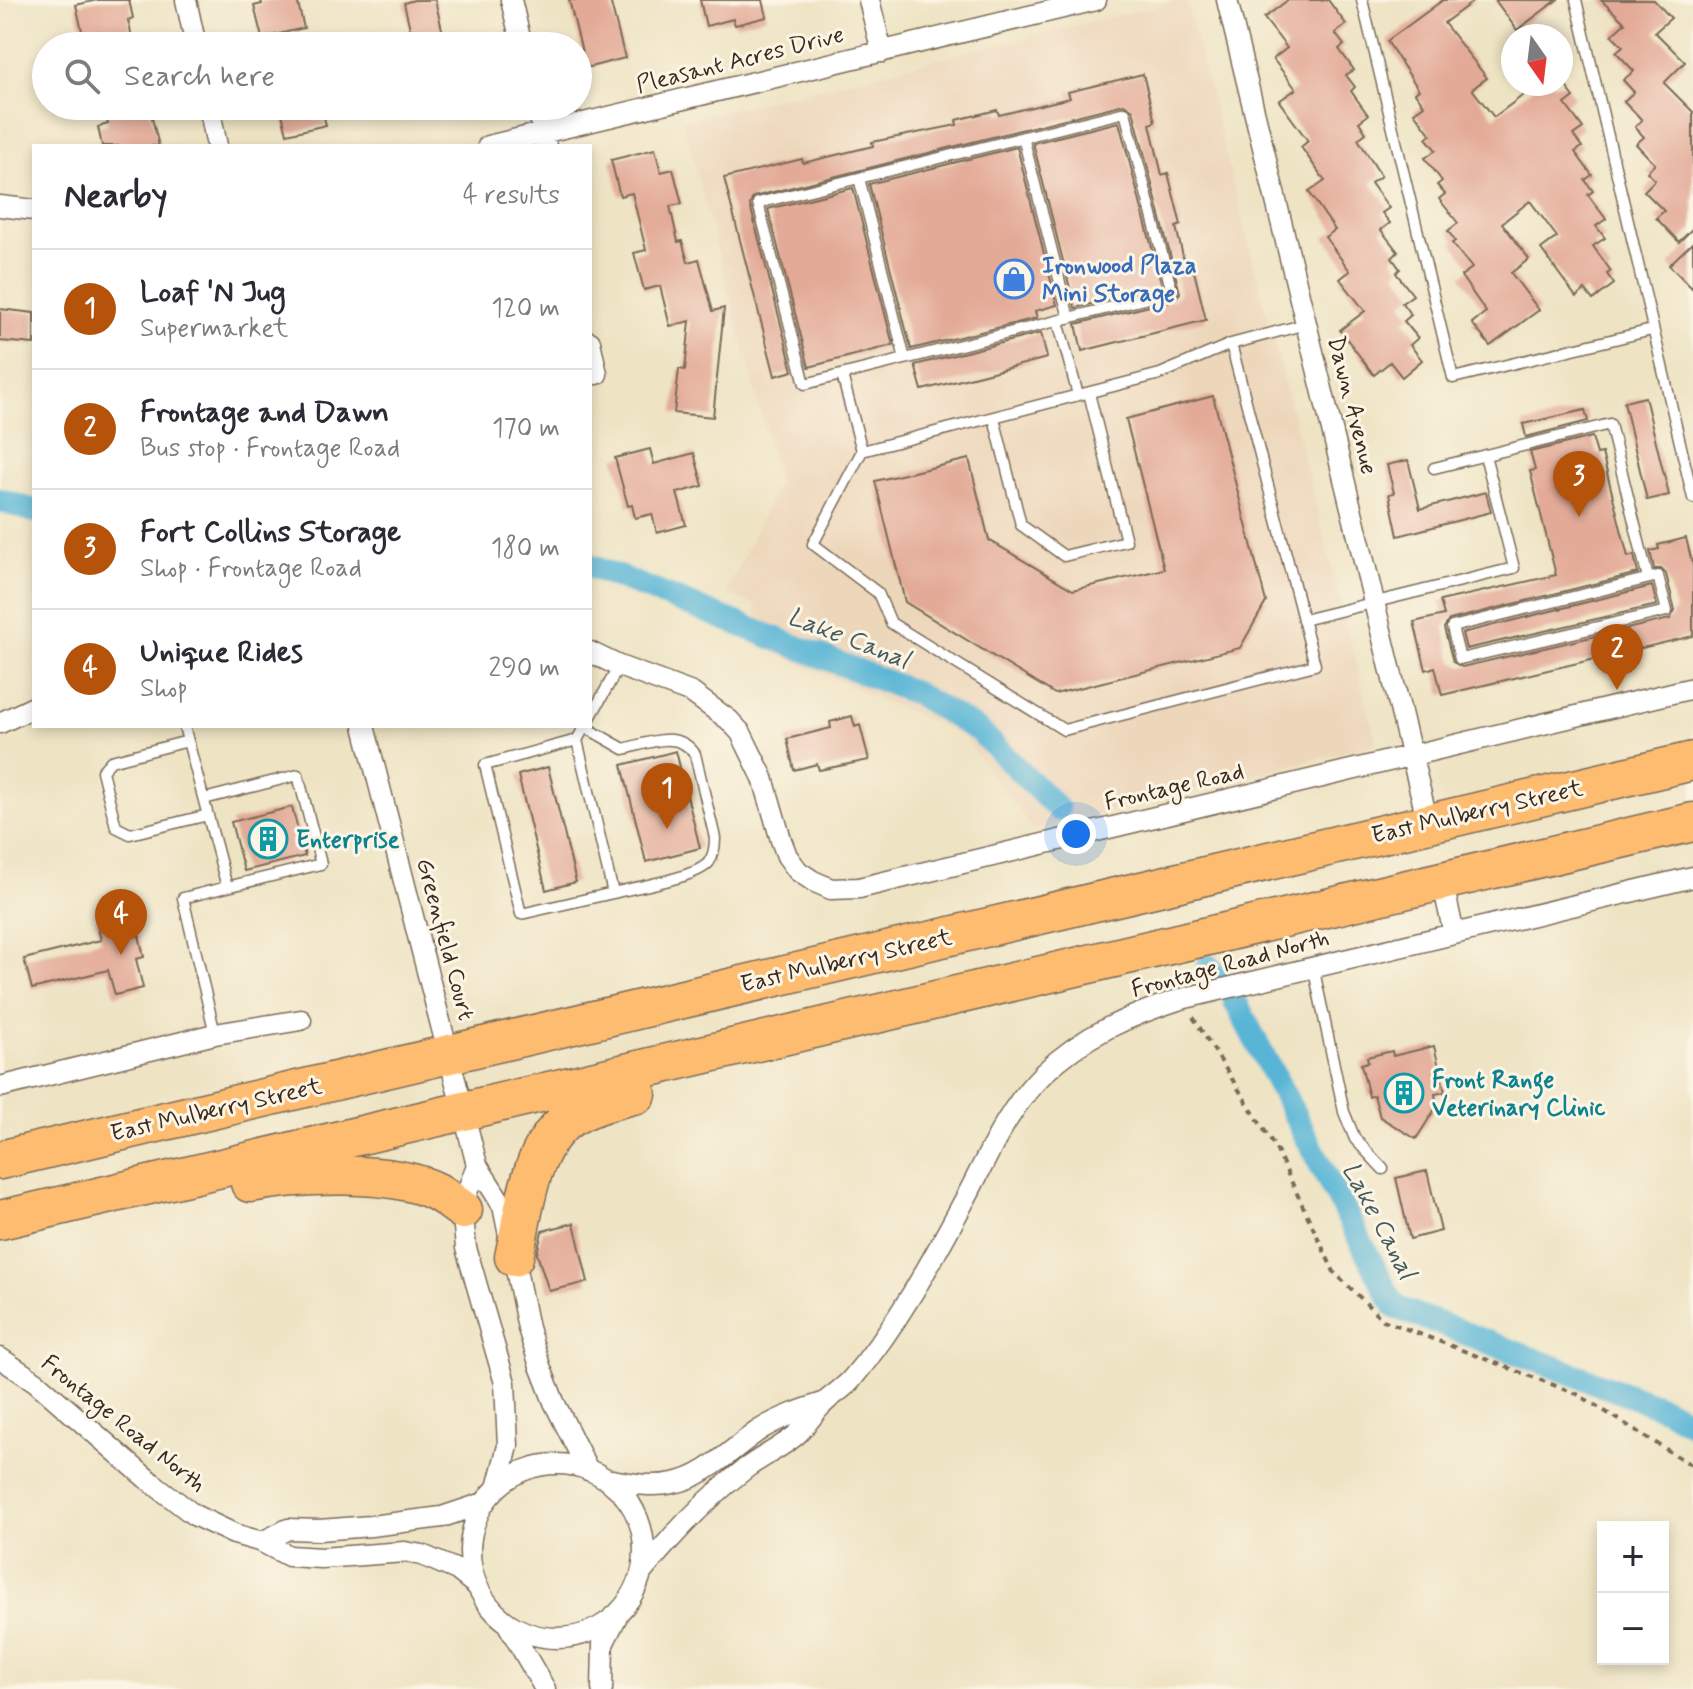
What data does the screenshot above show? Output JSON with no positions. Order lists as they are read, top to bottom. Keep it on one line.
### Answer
{"streets":{"highway":["East Mulberry Street"],"street":["Pleasant Acres Drive","Dawn Avenue","Frontage Road","Greenfield Court","Frontage Road North"]},"crossings":[["Dawn Avenue","Frontage Road"],["Dawn Avenue","East Mulberry Street"],["East Mulberry Street","Greenfield Court"]],"water":["Lake Canal"],"places":{"shop":["Ironwood Plaza Mini Storage"],"building":["Enterprise","Front Range Veterinary Clinic"]},"north":"bottom","page":{"search":"Search here","heading":["Nearby","4 results"],"list":[{"mark":"1","name":"Loaf 'N Jug","note":"Supermarket","value":"120 m"},{"mark":"2","name":"Frontage and Dawn","note":"Bus stop · Frontage Road","value":"170 m"},{"mark":"3","name":"Fort Collins Storage","note":"Shop · Frontage Road","value":"180 m"},{"mark":"4","name":"Unique Rides","note":"Shop","value":"290 m"}],"pins":["3","2","1","4"],"map_buttons":["+","−"]}}
